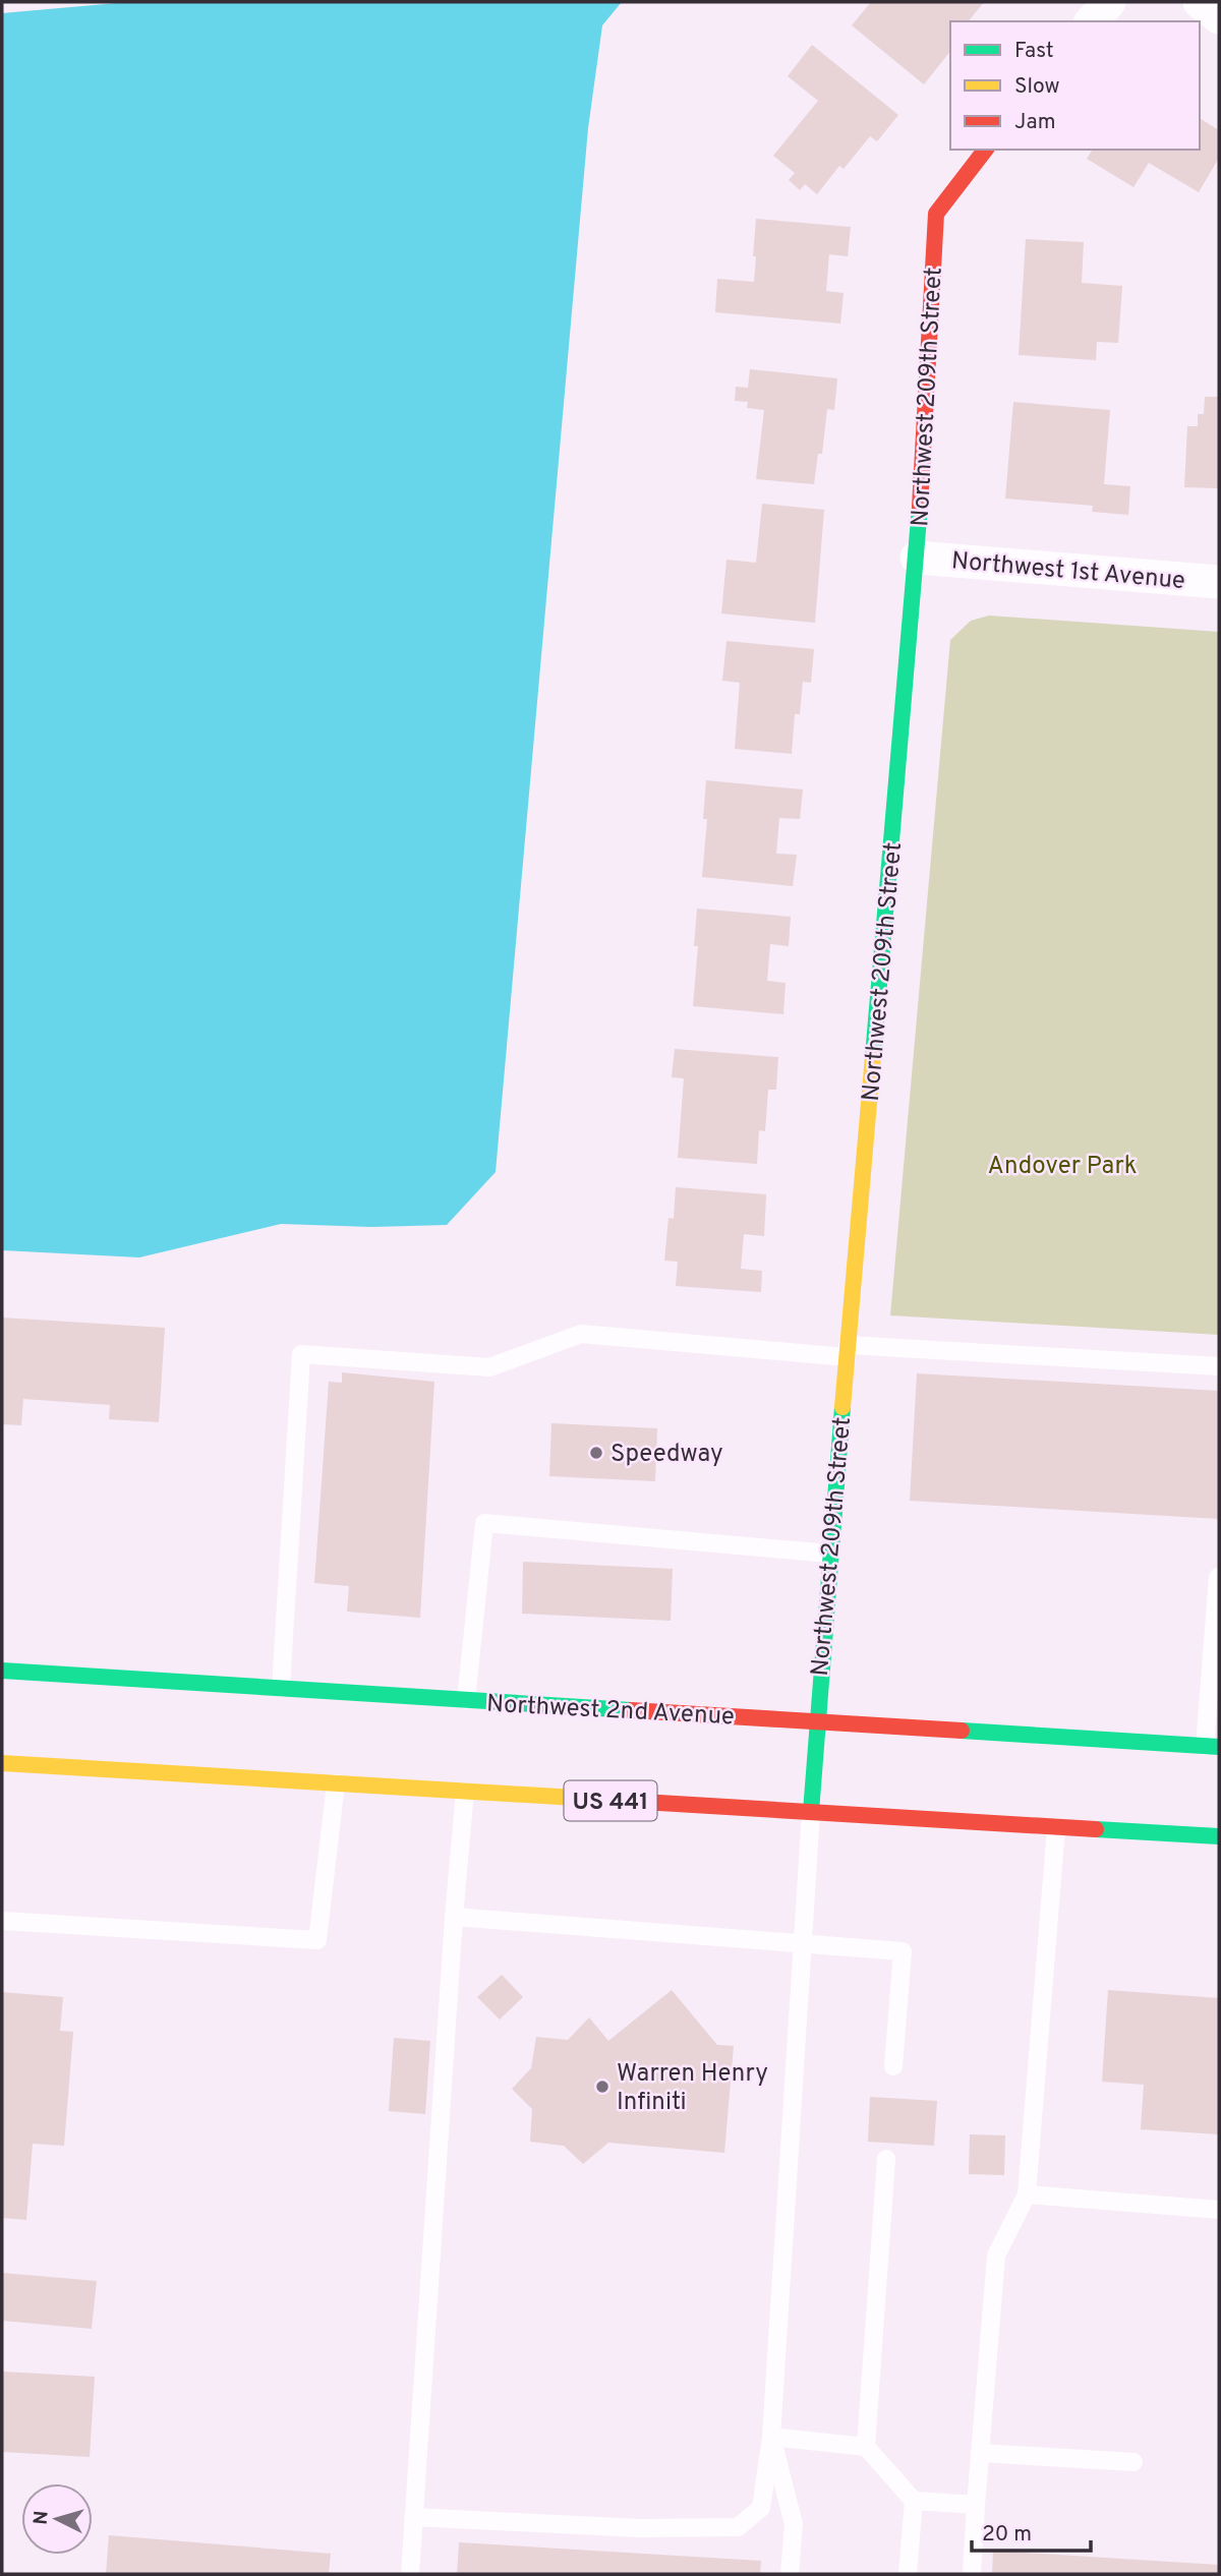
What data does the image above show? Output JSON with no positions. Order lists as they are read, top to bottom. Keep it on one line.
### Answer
{"streets":{"main road":["Northwest 209th Street","Northwest 2nd Avenue","US 441"],"street":["Northwest 1st Avenue"]},"crossings":[["Northwest 209th Street","Northwest 1st Avenue"],["Northwest 209th Street","Northwest 2nd Avenue"],["Northwest 209th Street","US 441"]],"parks":["Andover Park"],"places":["Speedway","Warren Henry Infiniti"],"legend":["Fast","Slow","Jam"],"scale_bar":"20 m","north":"left"}
